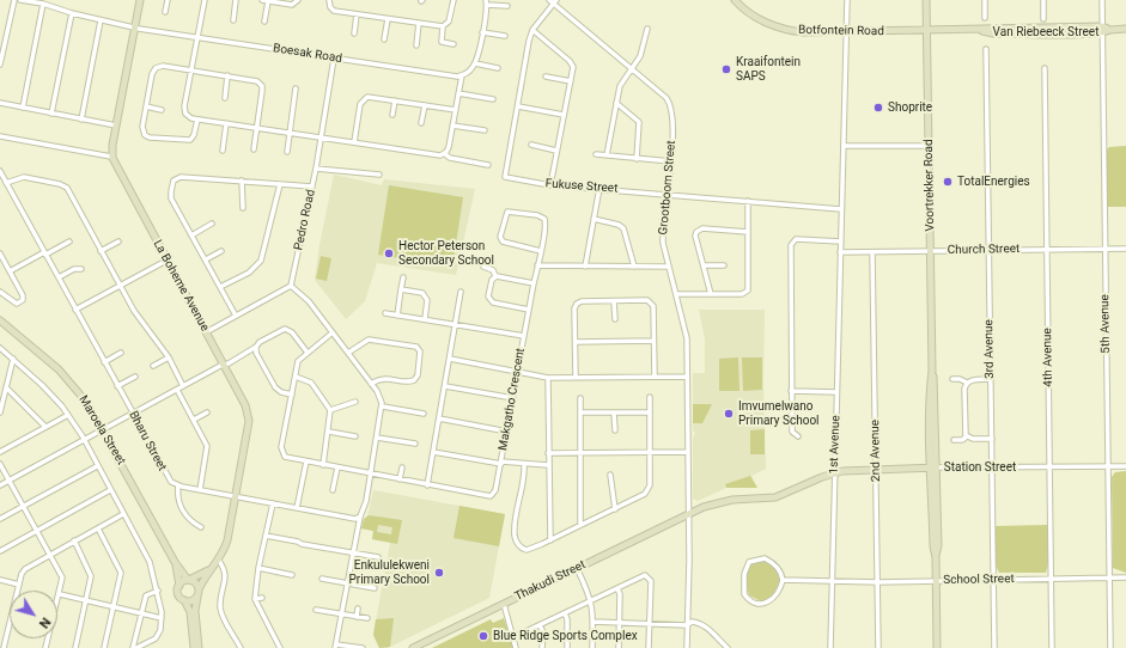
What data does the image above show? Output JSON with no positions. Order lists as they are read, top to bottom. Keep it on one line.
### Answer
{"streets":{"street":["Botfontein Road","Van Riebeeck Street","Boesak Road","Voortrekker Road","Fukuse Street","Grootboom Street","Pedro Road","Church Street","La Boheme Avenue","5th Avenue","3rd Avenue","4th Avenue","Makgatho Crescent","Maroela Street","Bharu Street","1st Avenue","2nd Avenue","Station Street","School Street","Thakudi Street"]},"crossings":[["Botfontein Road","Van Riebeeck Street"],["Botfontein Road","Voortrekker Road"],["Van Riebeeck Street","Voortrekker Road"],["Van Riebeeck Street","5th Avenue"],["Boesak Road","Pedro Road"],["Voortrekker Road","Church Street"],["Voortrekker Road","Station Street"],["Voortrekker Road","School Street"],["Fukuse Street","Grootboom Street"],["Fukuse Street","1st Avenue"],["Grootboom Street","Thakudi Street"],["Church Street","5th Avenue"],["Church Street","3rd Avenue"],["Church Street","4th Avenue"],["Church Street","1st Avenue"],["Church Street","2nd Avenue"],["La Boheme Avenue","Maroela Street"],["5th Avenue","Station Street"],["5th Avenue","School Street"],["3rd Avenue","Station Street"],["3rd Avenue","School Street"],["4th Avenue","Station Street"],["4th Avenue","School Street"],["1st Avenue","Station Street"],["1st Avenue","School Street"],["1st Avenue","Thakudi Street"],["2nd Avenue","Station Street"],["2nd Avenue","School Street"],["Station Street","Thakudi Street"]],"places":["Kraaifontein SAPS","Shoprite","TotalEnergies","Hector Peterson Secondary School","Imvumelwano Primary School","Enkululekweni Primary School","Blue Ridge Sports Complex"],"north":"bottom right"}
